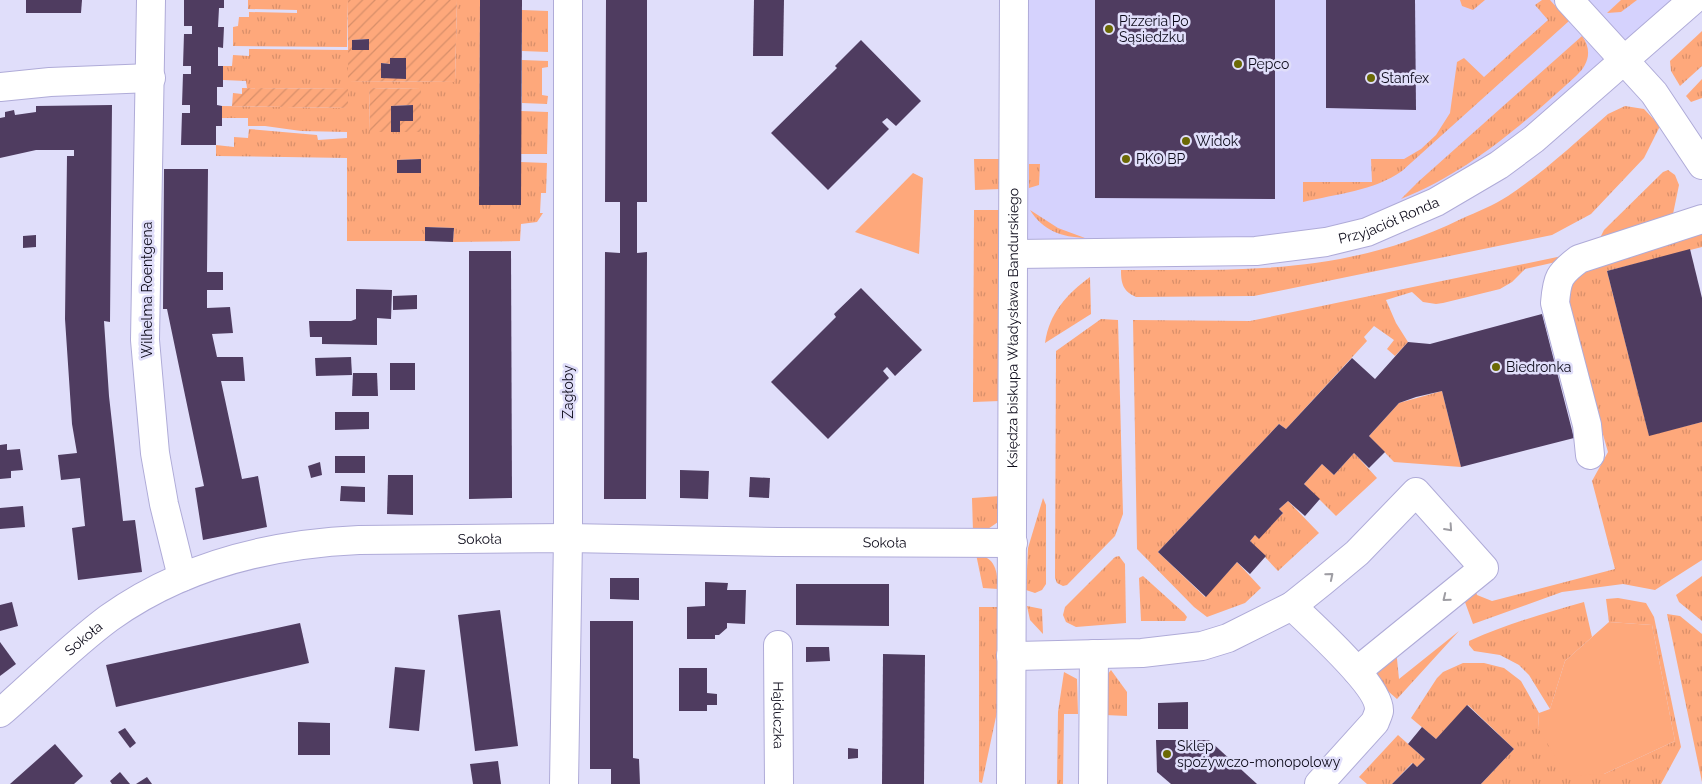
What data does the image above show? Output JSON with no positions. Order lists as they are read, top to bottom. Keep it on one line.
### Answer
{"streets":{"street":["Przyjaciół Ronda","Wilhelma Roentgena","Księdza biskupa Władysława Bandurskiego","Zagłoby","Sokoła","Hajduczka"]},"crossings":[["Przyjaciół Ronda","Księdza biskupa Władysława Bandurskiego"],["Wilhelma Roentgena","Sokoła"],["Księdza biskupa Władysława Bandurskiego","Sokoła"],["Zagłoby","Sokoła"]],"places":["Pizzeria Po Sąsiedzku","Pepco","Stanfex","Widok","PKO BP","Biedronka","Sklep spożywczo-monopolowy"]}
